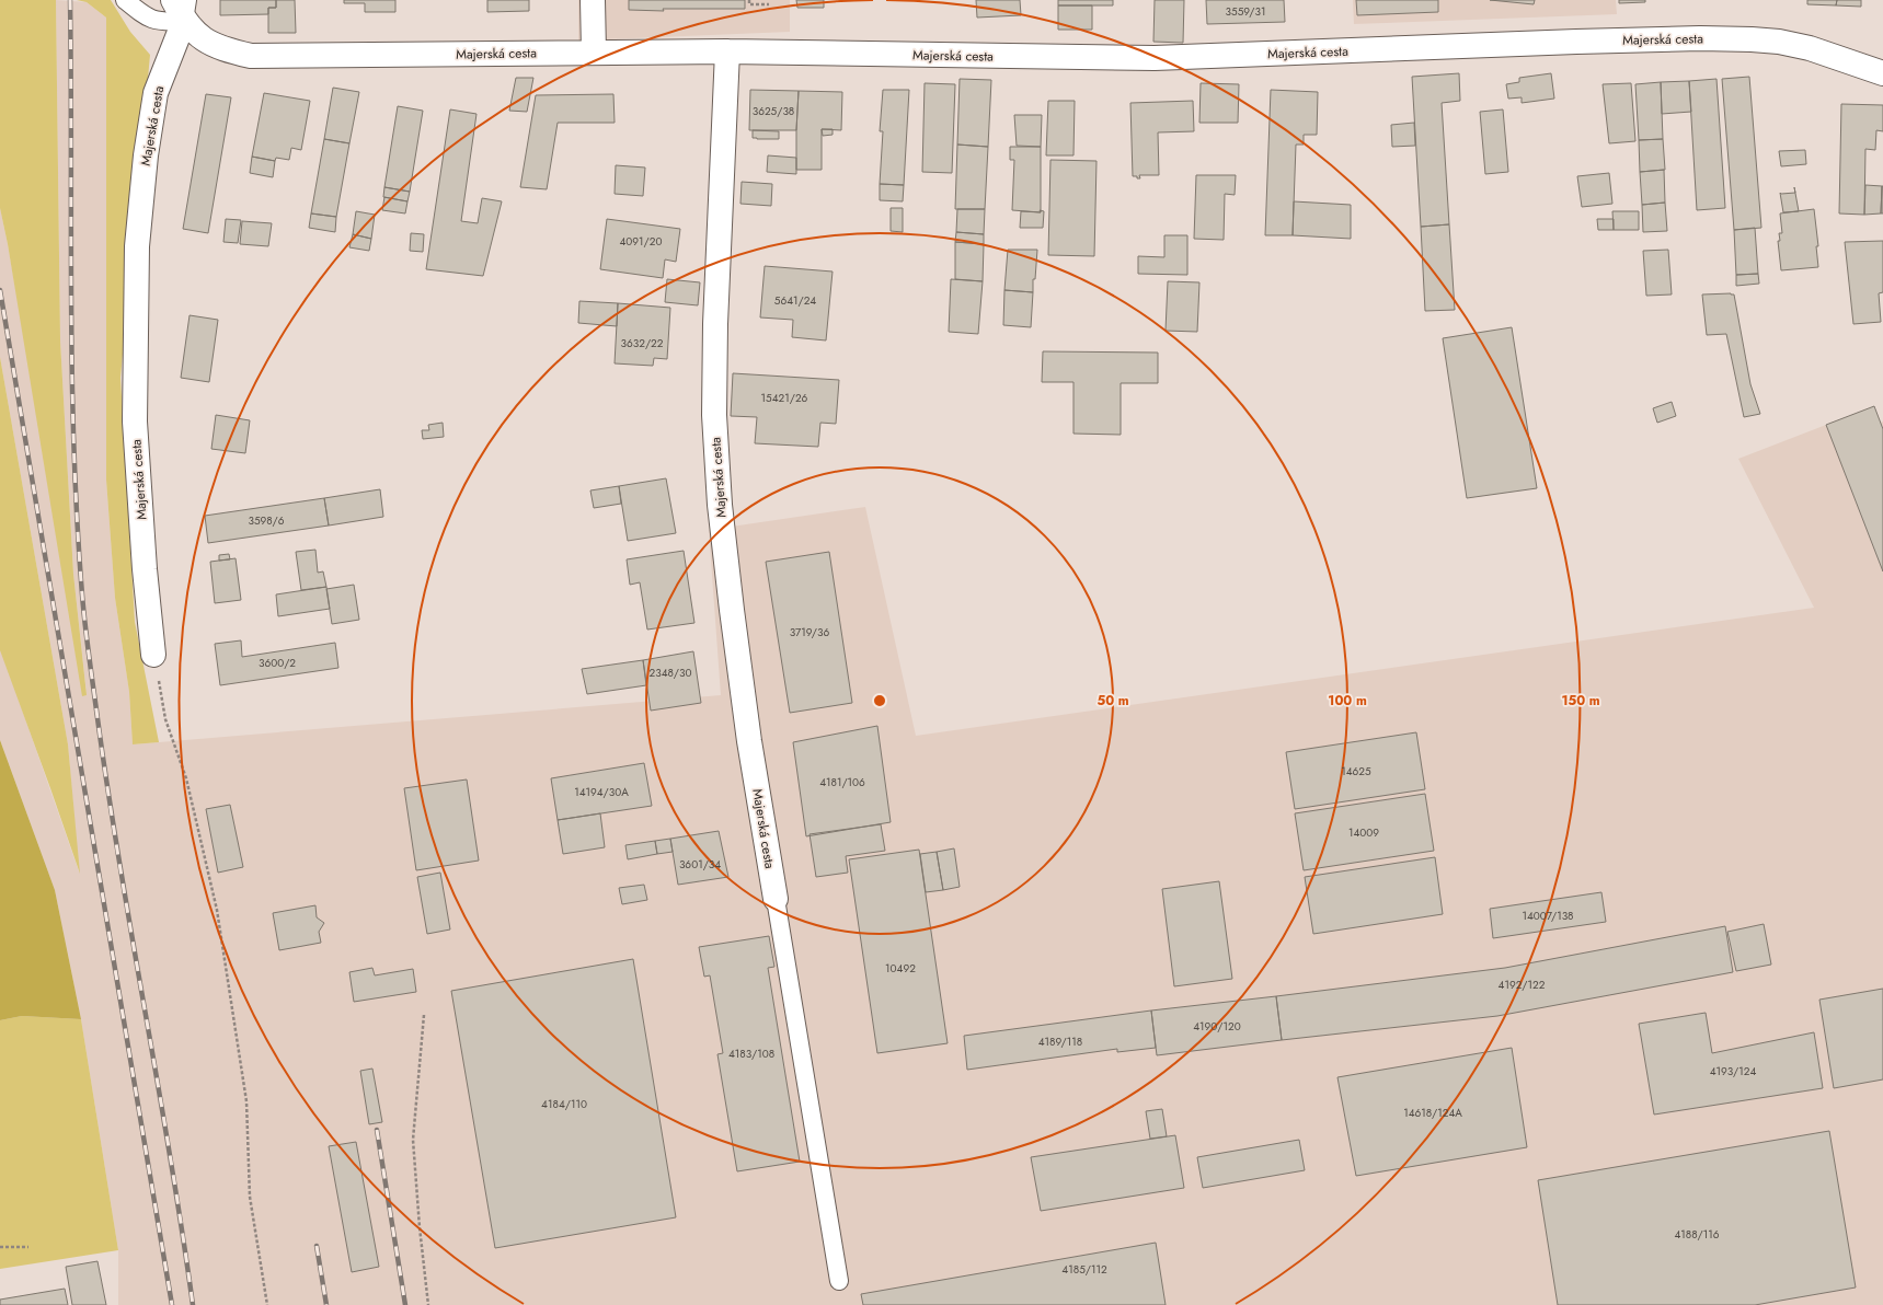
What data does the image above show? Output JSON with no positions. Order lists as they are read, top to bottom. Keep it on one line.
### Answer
{"streets":{"street":["Majerská cesta"]},"house_numbers":["3559/31","3625/38","4091/20","5641/24","3632/22","15421/26","3598/6","3719/36","3600/2","2348/30","14625","4181/106","14194/30A","14009","3601/34","14007/138","10492","4192/122","4190/120","4189/118","4183/108","4193/124","4184/110","14618/124A","4188/116","4185/112"],"rings":["50 m","100 m","150 m"]}
